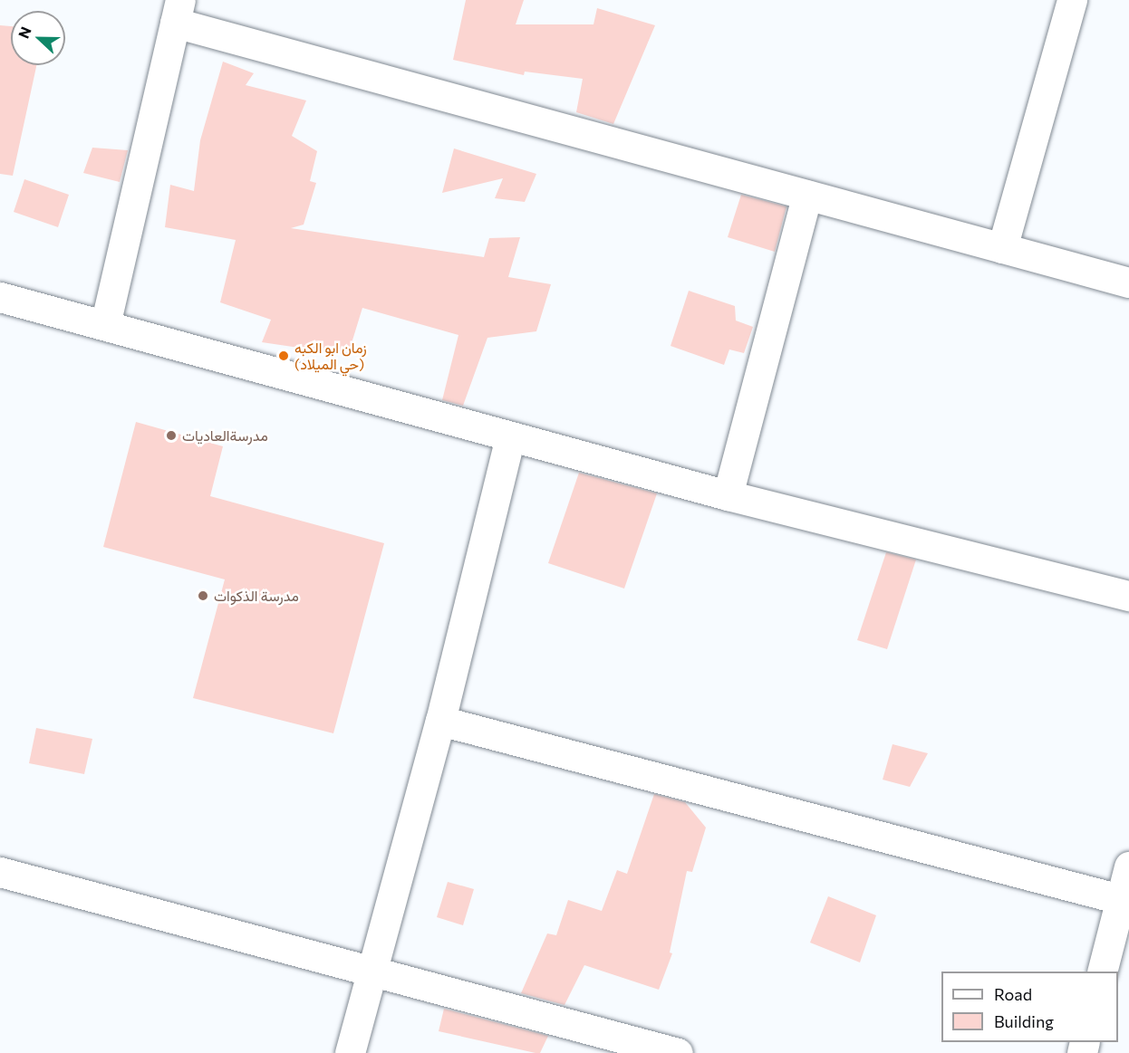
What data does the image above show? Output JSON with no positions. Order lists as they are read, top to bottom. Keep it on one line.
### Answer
{"places":["زمان ابو الكبه (حي الميلاد)","مدرسةالعاديات","مدرسة الذكوات"],"legend":["Road","Building"],"north":"left"}
